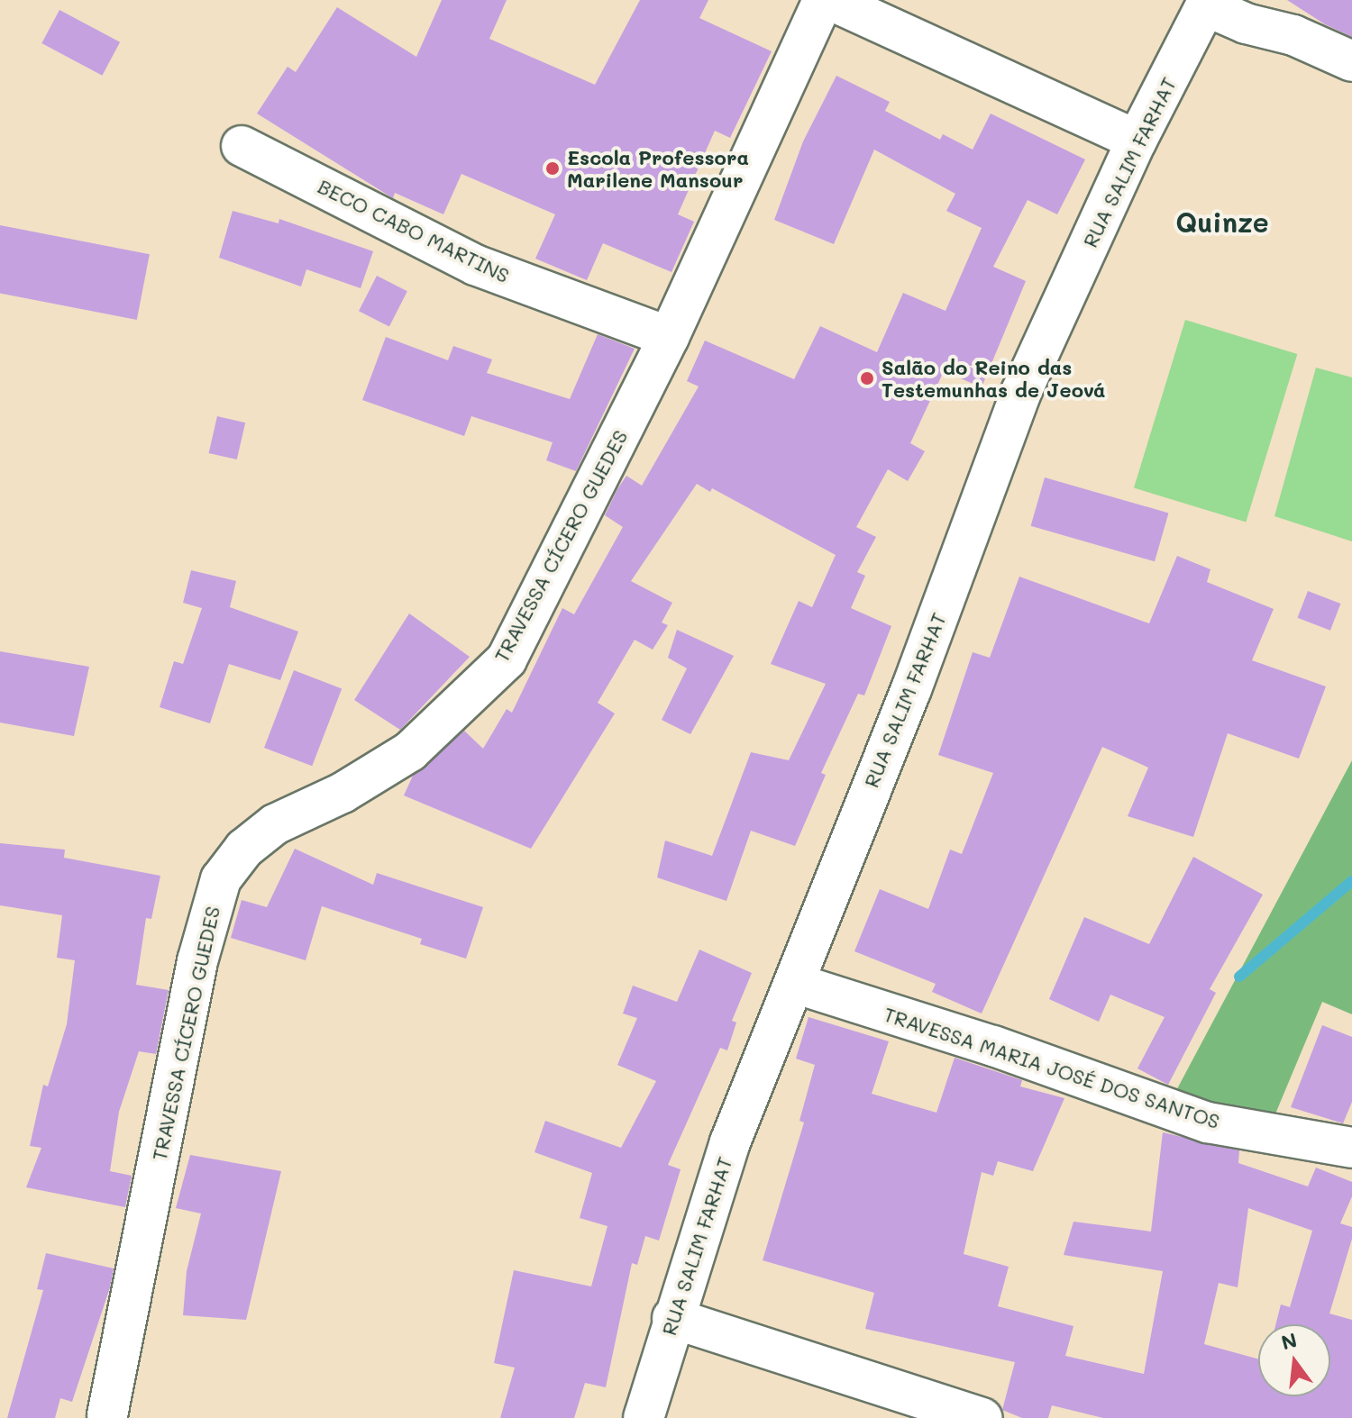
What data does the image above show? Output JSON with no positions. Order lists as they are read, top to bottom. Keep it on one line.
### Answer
{"streets":{"street":["RUA SALIM FARHAT","BECO CABO MARTINS","TRAVESSA CÍCERO GUEDES","TRAVESSA MARIA JOSÉ DOS SANTOS"]},"crossings":[["RUA SALIM FARHAT","TRAVESSA MARIA JOSÉ DOS SANTOS"],["BECO CABO MARTINS","TRAVESSA CÍCERO GUEDES"]],"districts":["Quinze"],"places":["Escola Professora Marilene Mansour","Salão do Reino das Testemunhas de Jeová"],"north":"top"}
